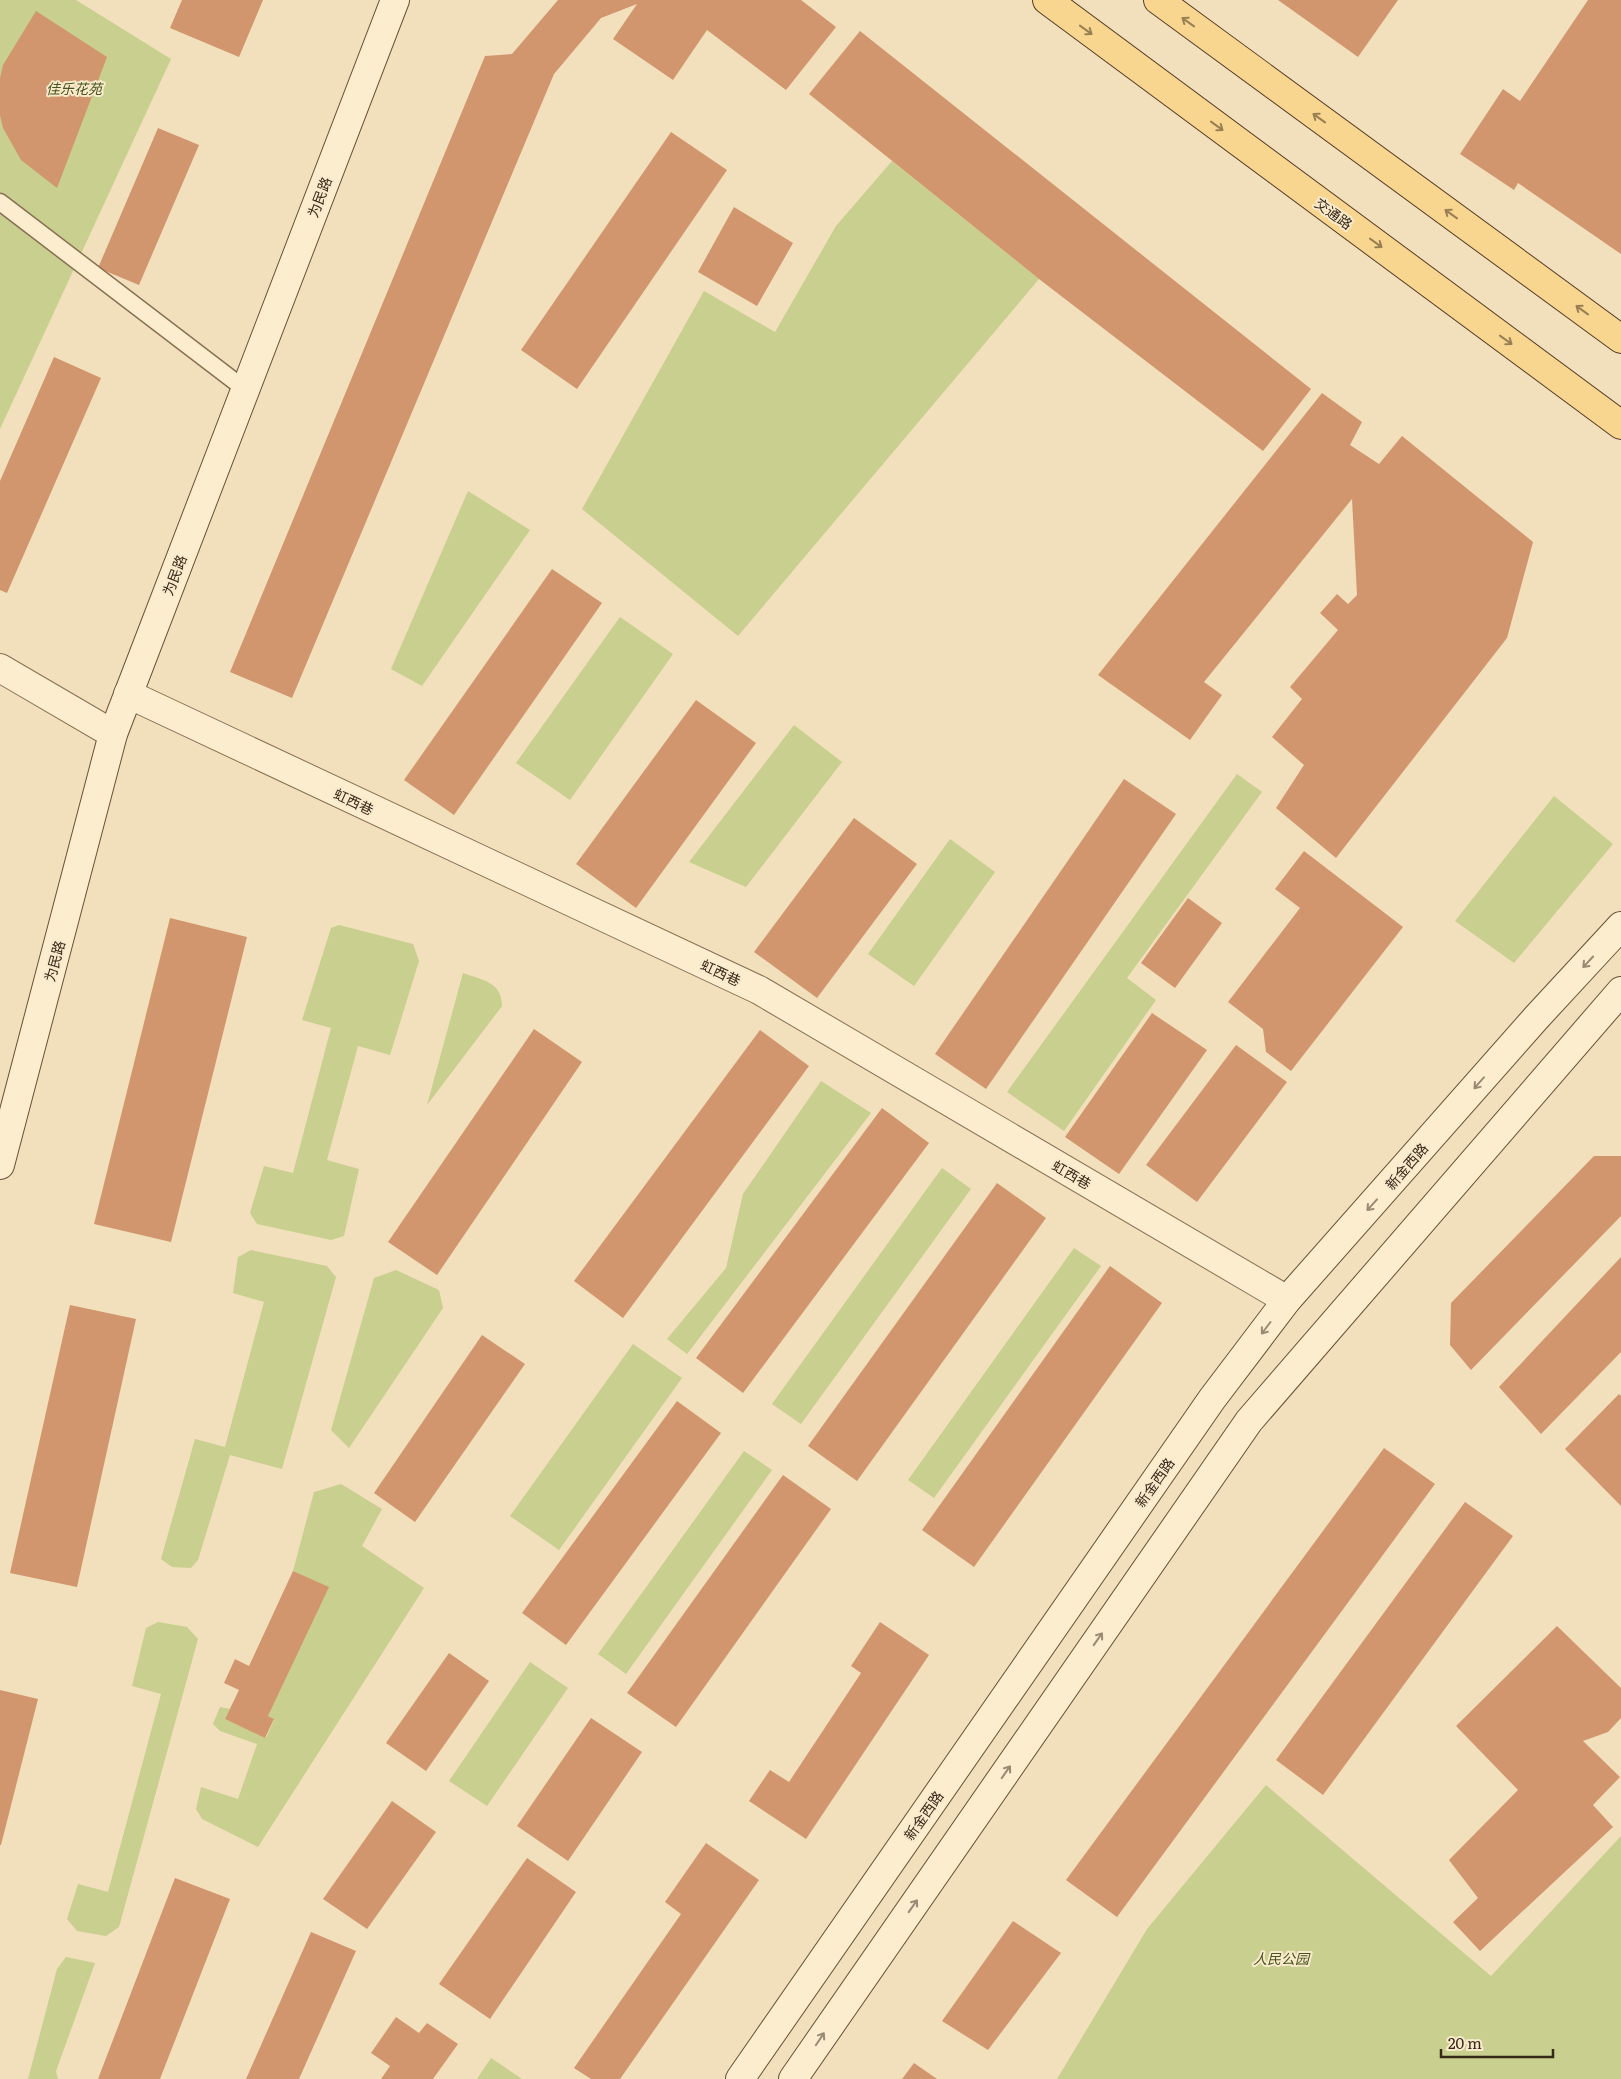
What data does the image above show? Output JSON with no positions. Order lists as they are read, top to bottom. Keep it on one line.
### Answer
{"streets":{"main road":["为民路","交通路","虹西巷","新金西路"]},"crossings":[["为民路","虹西巷"],["虹西巷","新金西路"]],"parks":["佳乐花苑","人民公园"],"scale_bar":"20 m"}
